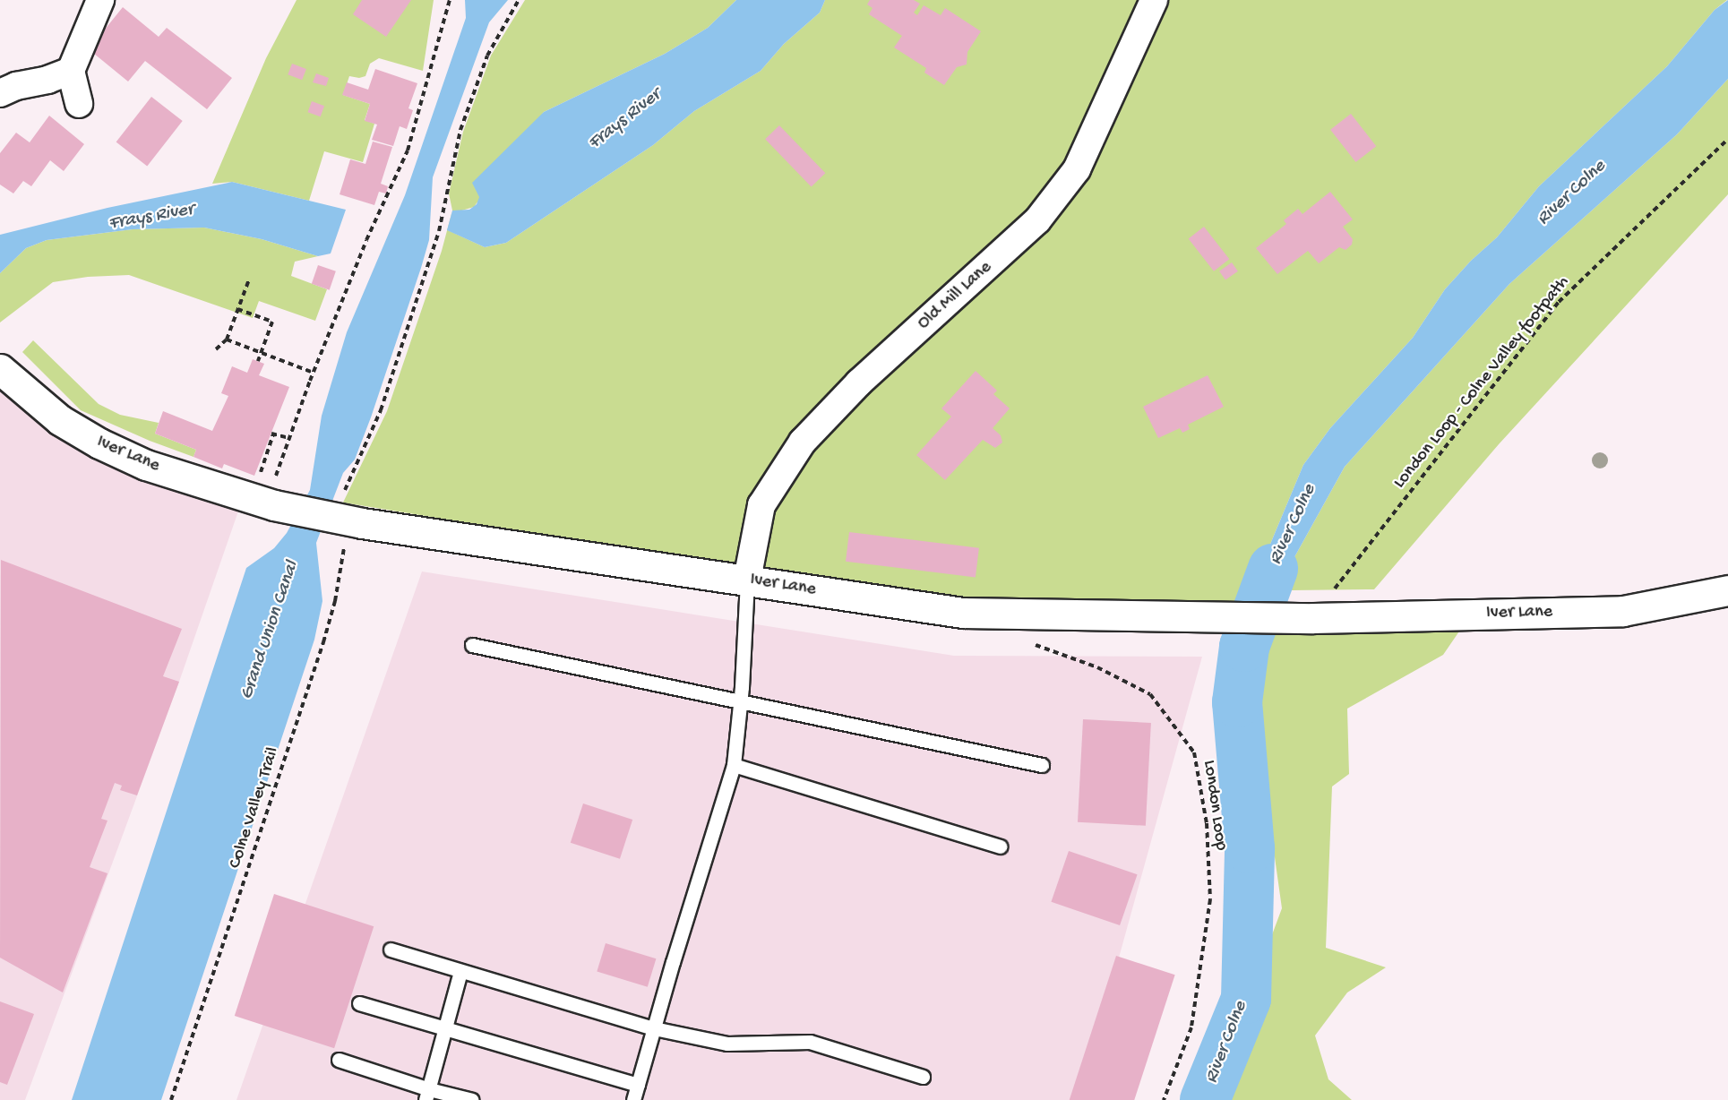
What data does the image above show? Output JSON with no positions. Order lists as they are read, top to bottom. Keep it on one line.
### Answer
{"streets":{"main road":["Iver Lane"],"street":["Old Mill Lane"],"path":["London Loop - Colne Valley footpath","London Loop","Colne Valley Trail"]},"crossings":[["Old Mill Lane","Iver Lane"],["Iver Lane","Colne Valley Trail"]],"water":["Frays River","River Colne","Grand Union Canal"]}
